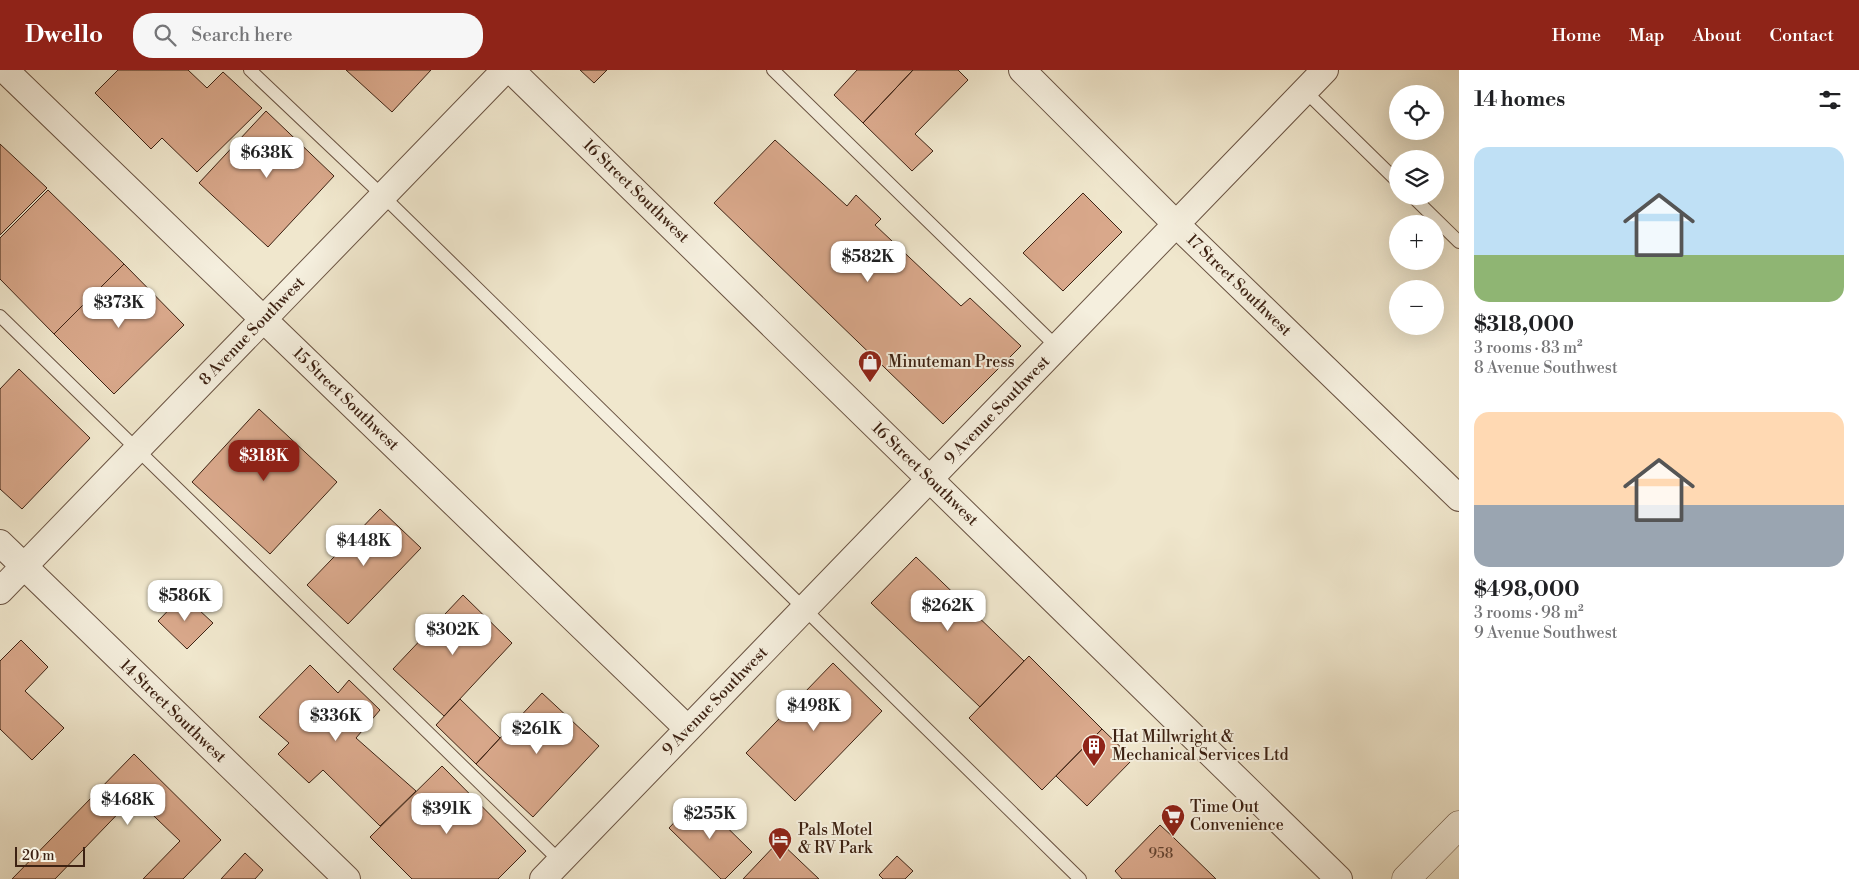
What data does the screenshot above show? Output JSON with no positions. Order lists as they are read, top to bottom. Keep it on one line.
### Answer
{"streets":{"street":["16 Street Southwest","17 Street Southwest","8 Avenue Southwest","15 Street Southwest","9 Avenue Southwest","14 Street Southwest"]},"crossings":[["16 Street Southwest","9 Avenue Southwest"],["17 Street Southwest","9 Avenue Southwest"],["8 Avenue Southwest","15 Street Southwest"],["8 Avenue Southwest","14 Street Southwest"],["15 Street Southwest","9 Avenue Southwest"]],"places":{"shop":["Minuteman Press"],"building":["Hat Millwright & Mechanical Services Ltd"],"supermarket":["Time Out Convenience"],"hotel":["Pals Motel & RV Park"]},"house_numbers":["958"],"scale_bar":"20 m","page":{"header":"Dwello","search":"Search here","nav":["Home","Map","About","Contact"],"heading":"14 homes","map_buttons":["+","−"],"list":[{"name":"$318,000","note":"3 rooms · 83 m² · 8 Avenue Southwest"},{"name":"$498,000","note":"3 rooms · 98 m² · 9 Avenue Southwest"}],"price":["$638K","$582K","$373K","$318K","$448K","$586K","$262K","$302K","$498K","$336K","$261K","$468K","$391K","$255K"],"scale":"20 m"}}
